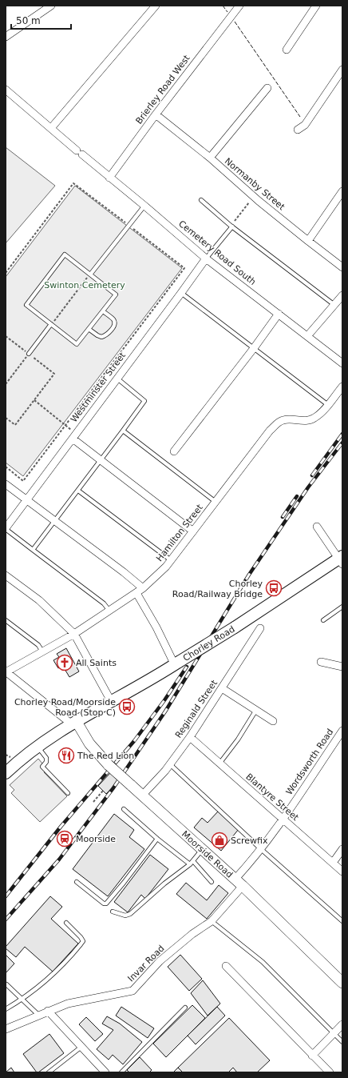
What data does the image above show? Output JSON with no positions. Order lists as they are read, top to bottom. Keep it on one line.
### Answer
{"streets":{"main road":["Chorley Road"],"street":["Brierley Road West","Normanby Street","Cemetery Road South","Westminster Street","Hamilton Street","Reginald Street","Wordsworth Road","Blantyre Street","Moorside Road","Invar Road"]},"crossings":[["Brierley Road West","Normanby Street"],["Brierley Road West","Cemetery Road South"],["Cemetery Road South","Westminster Street"],["Chorley Road","Moorside Road"],["Reginald Street","Blantyre Street"],["Reginald Street","Moorside Road"],["Wordsworth Road","Blantyre Street"],["Wordsworth Road","Moorside Road"],["Wordsworth Road","Invar Road"],["Moorside Road","Invar Road"]],"parks":["Swinton Cemetery"],"places":{"bus stop":["Chorley Road/Railway Bridge","Chorley Road/Moorside Road (Stop C)"],"church":["All Saints"],"restaurant":["The Red Lion"],"station":["Moorside"],"shop":["Screwfix"]},"scale_bar":"50 m"}
